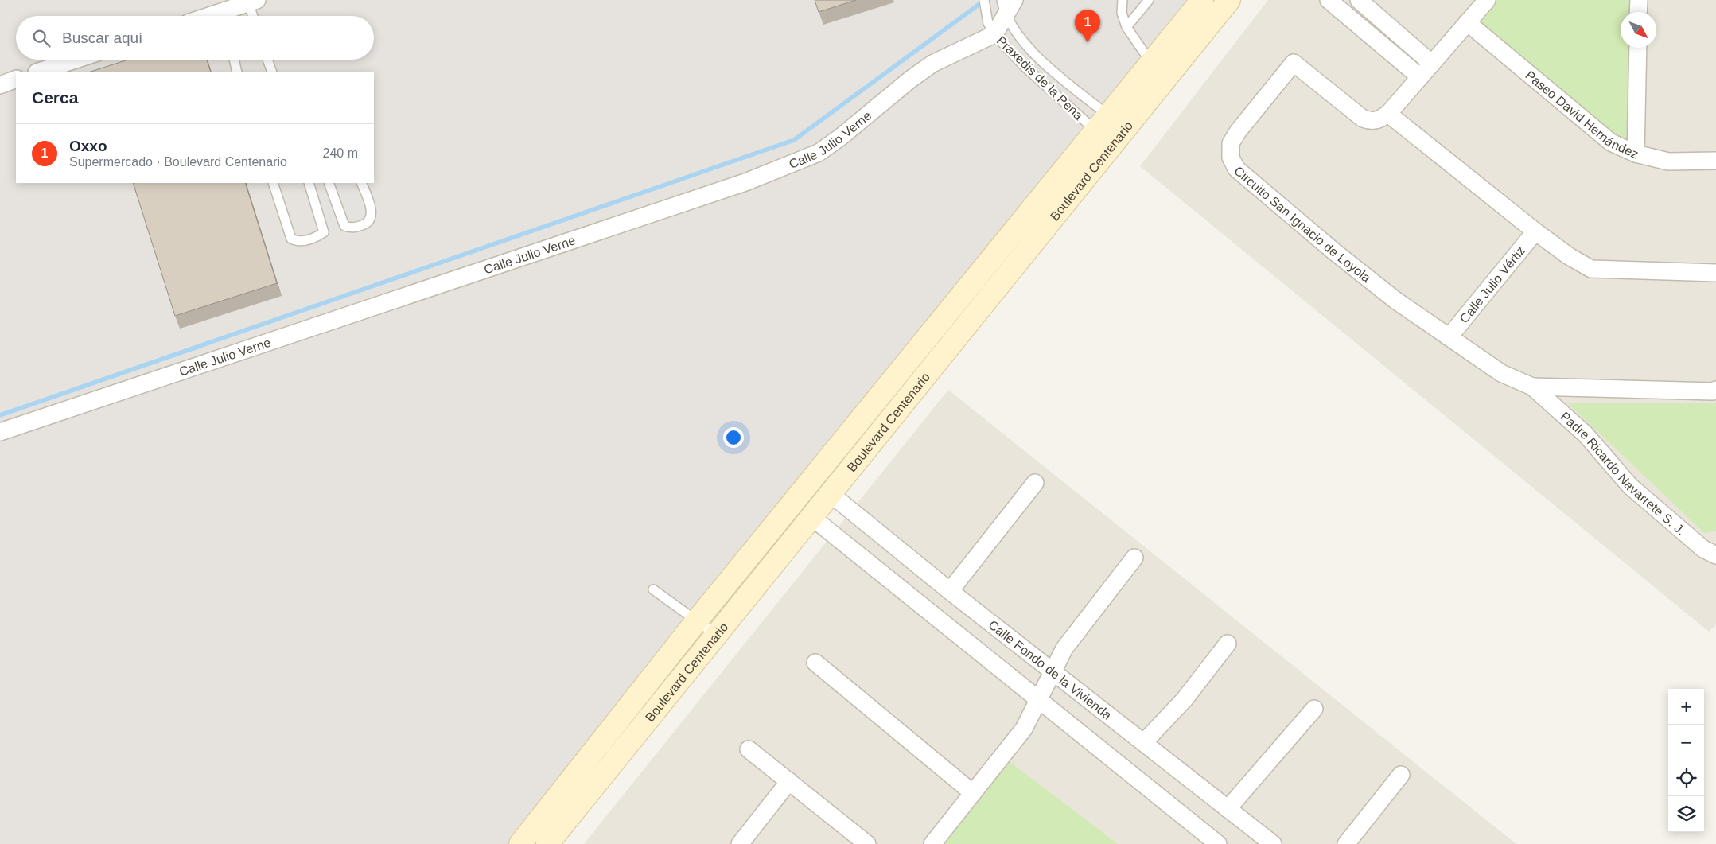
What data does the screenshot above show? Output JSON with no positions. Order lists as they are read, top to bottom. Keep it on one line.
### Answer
{"streets":{"main road":["Boulevard Centenario"],"street":["Paseo David Hernández","Calle Julio Verne","Circuito San Ignacio de Loyola","Calle Julio Vértiz","Padre Ricardo Navarrete S. J.","Calle Fondo de la Vivienda"],"lane":["Praxedis de la Pena"]},"crossings":[["Praxedis de la Pena","Calle Julio Verne"],["Praxedis de la Pena","Boulevard Centenario"],["Boulevard Centenario","Calle Fondo de la Vivienda"],["Circuito San Ignacio de Loyola","Calle Julio Vértiz"],["Circuito San Ignacio de Loyola","Padre Ricardo Navarrete S. J."]],"north":"bottom right","page":{"pins":"1","search":"Buscar aquí","heading":"Cerca","list":[{"mark":"1","name":"Oxxo","note":"Supermercado · Boulevard Centenario","value":"240 m"}],"map_buttons":["+","−"]}}
